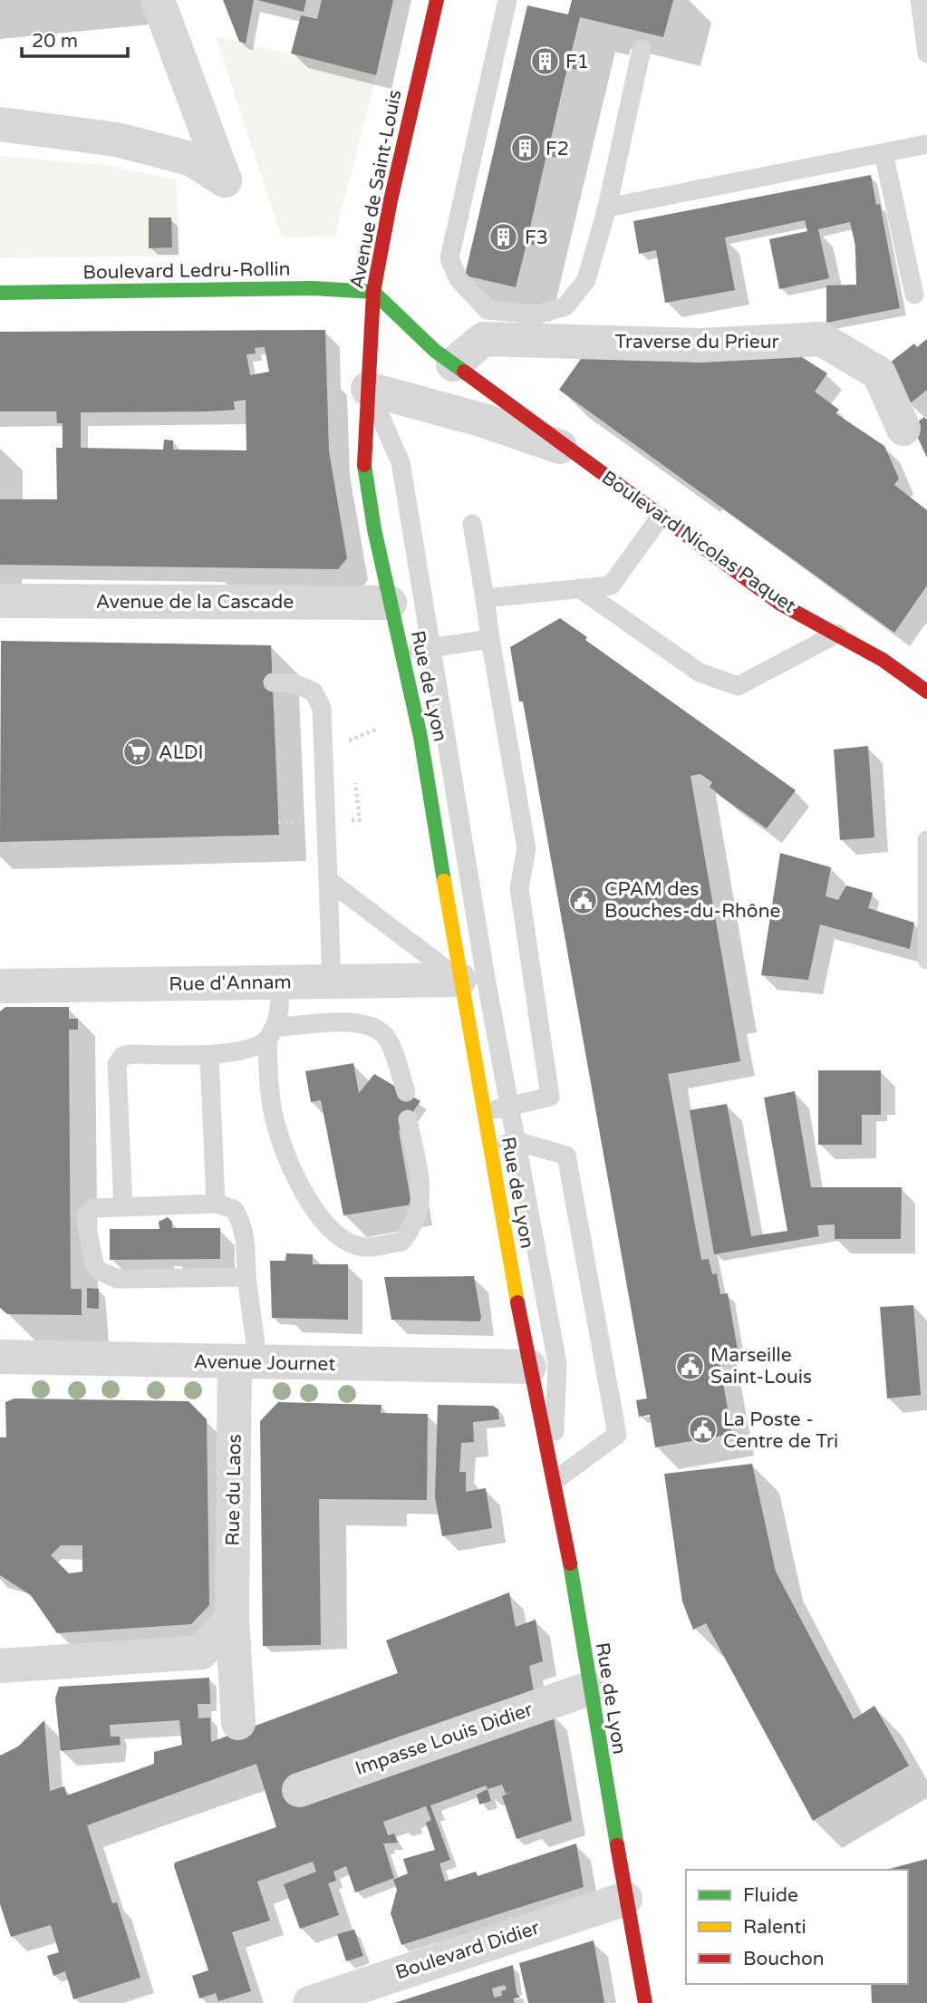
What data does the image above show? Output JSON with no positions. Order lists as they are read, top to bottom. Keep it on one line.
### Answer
{"streets":{"street":["Avenue de Saint-Louis","Boulevard Ledru-Rollin","Traverse du Prieur","Boulevard Nicolas Paquet","Avenue de la Cascade","Rue de Lyon","Rue d'Annam","Avenue Journet","Rue du Laos","Impasse Louis Didier","Boulevard Didier"]},"crossings":[["Avenue de Saint-Louis","Boulevard Ledru-Rollin"],["Avenue de Saint-Louis","Boulevard Nicolas Paquet"],["Avenue de Saint-Louis","Rue de Lyon"],["Boulevard Ledru-Rollin","Boulevard Nicolas Paquet"],["Traverse du Prieur","Boulevard Nicolas Paquet"],["Boulevard Nicolas Paquet","Rue de Lyon"],["Avenue de la Cascade","Rue de Lyon"],["Rue de Lyon","Rue d'Annam"],["Rue de Lyon","Avenue Journet"],["Rue de Lyon","Impasse Louis Didier"],["Rue de Lyon","Boulevard Didier"],["Avenue Journet","Rue du Laos"]],"places":{"building":["F1","F2","F3"],"supermarket":["ALDI"],"public building":["CPAM des Bouches-du-Rhône","Marseille Saint-Louis","La Poste - Centre de Tri"]},"legend":["Fluide","Ralenti","Bouchon"],"scale_bar":"20 m"}
